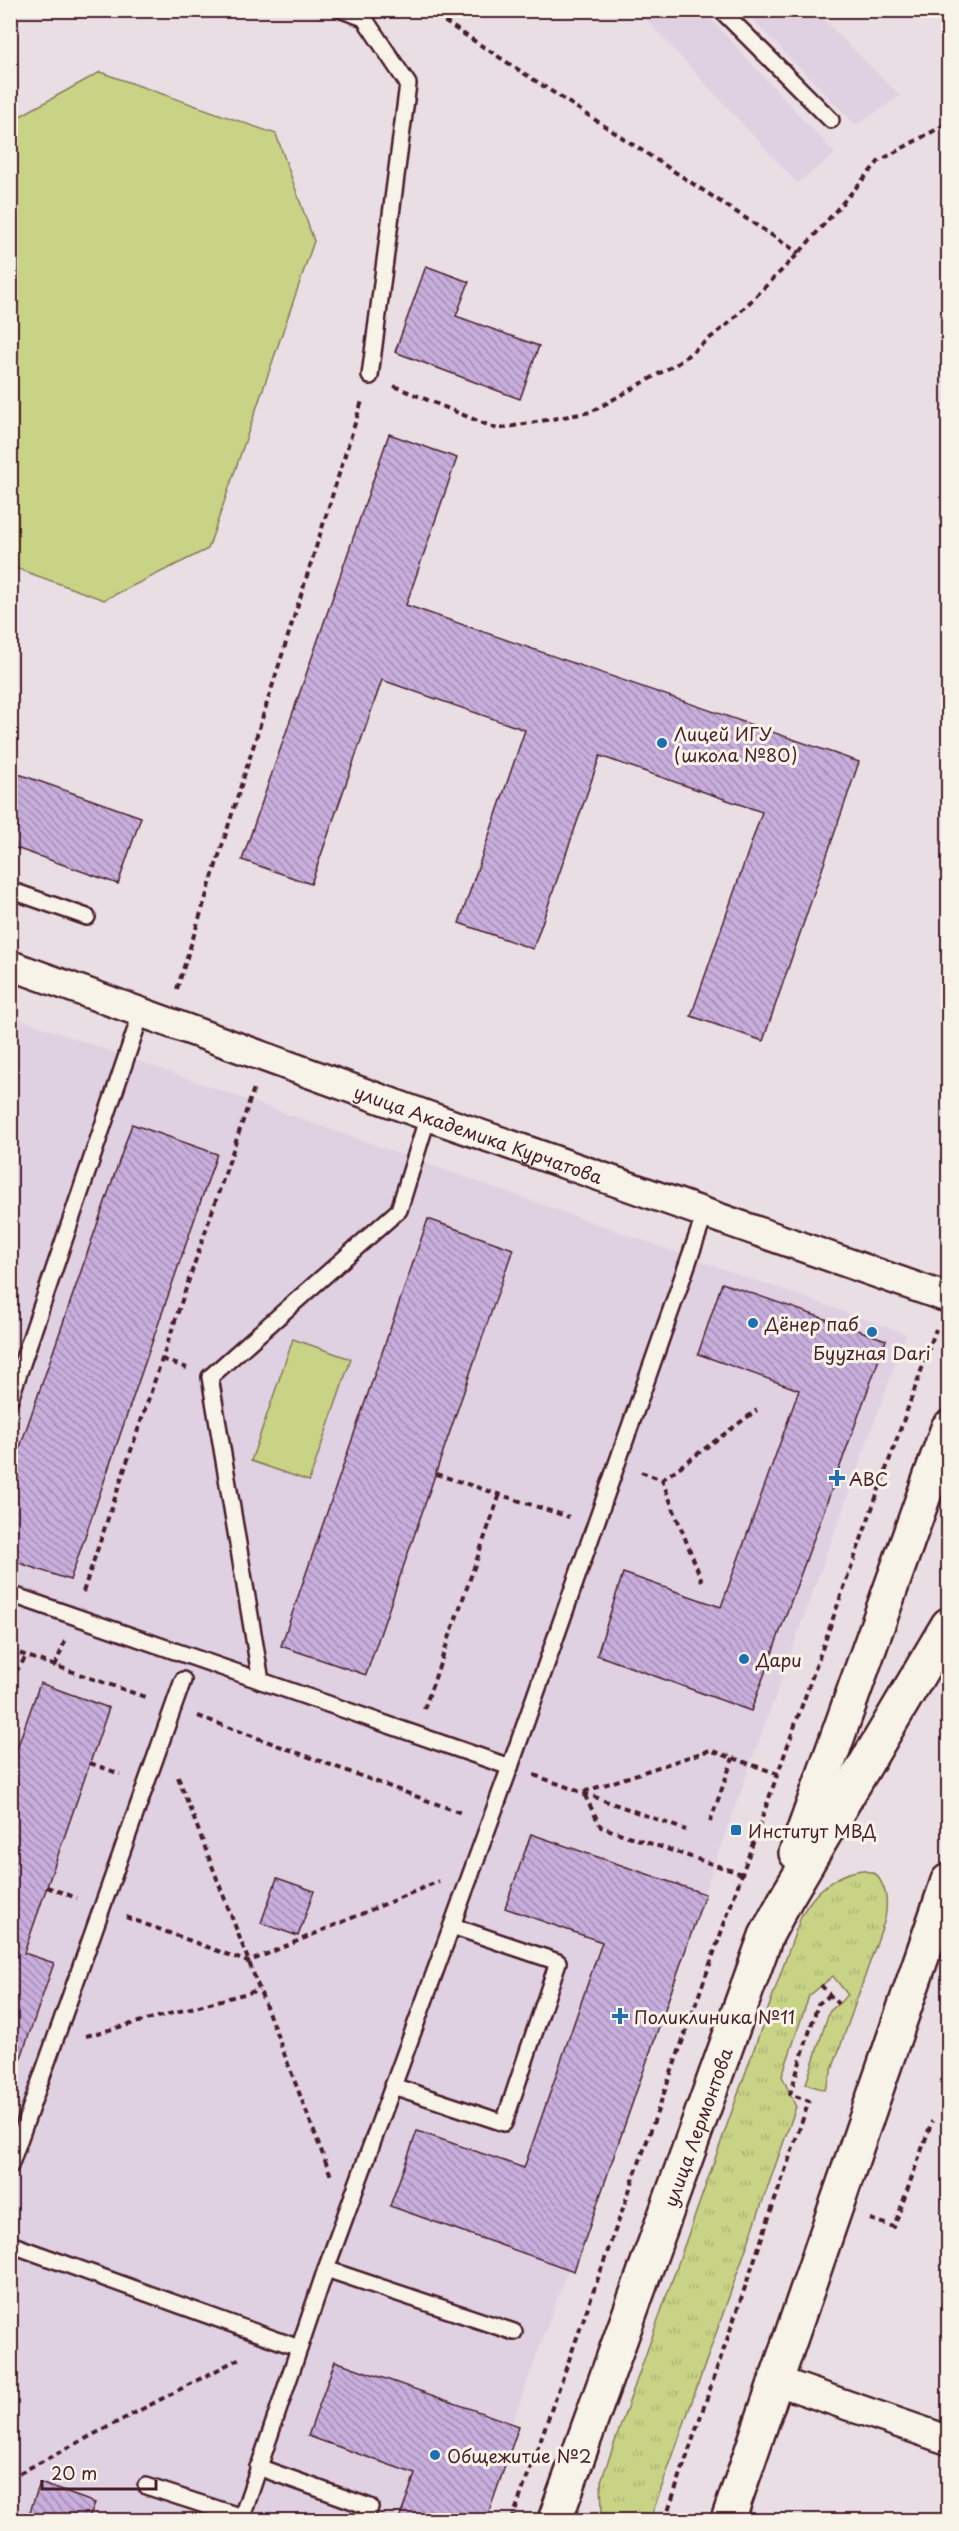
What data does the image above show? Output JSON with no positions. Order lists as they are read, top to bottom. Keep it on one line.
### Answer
{"streets":{"main road":["улица Лермонтова"],"street":["улица Академика Курчатова"]},"places":{"other":["Лицей ИГУ (школа №80)","Дёнер паб","Бууzная Dari","Дари","Общежитие №2"],"health":["ABC","Поликлиника №11"],"transit":["Институт МВД"]},"scale_bar":"20 m"}
